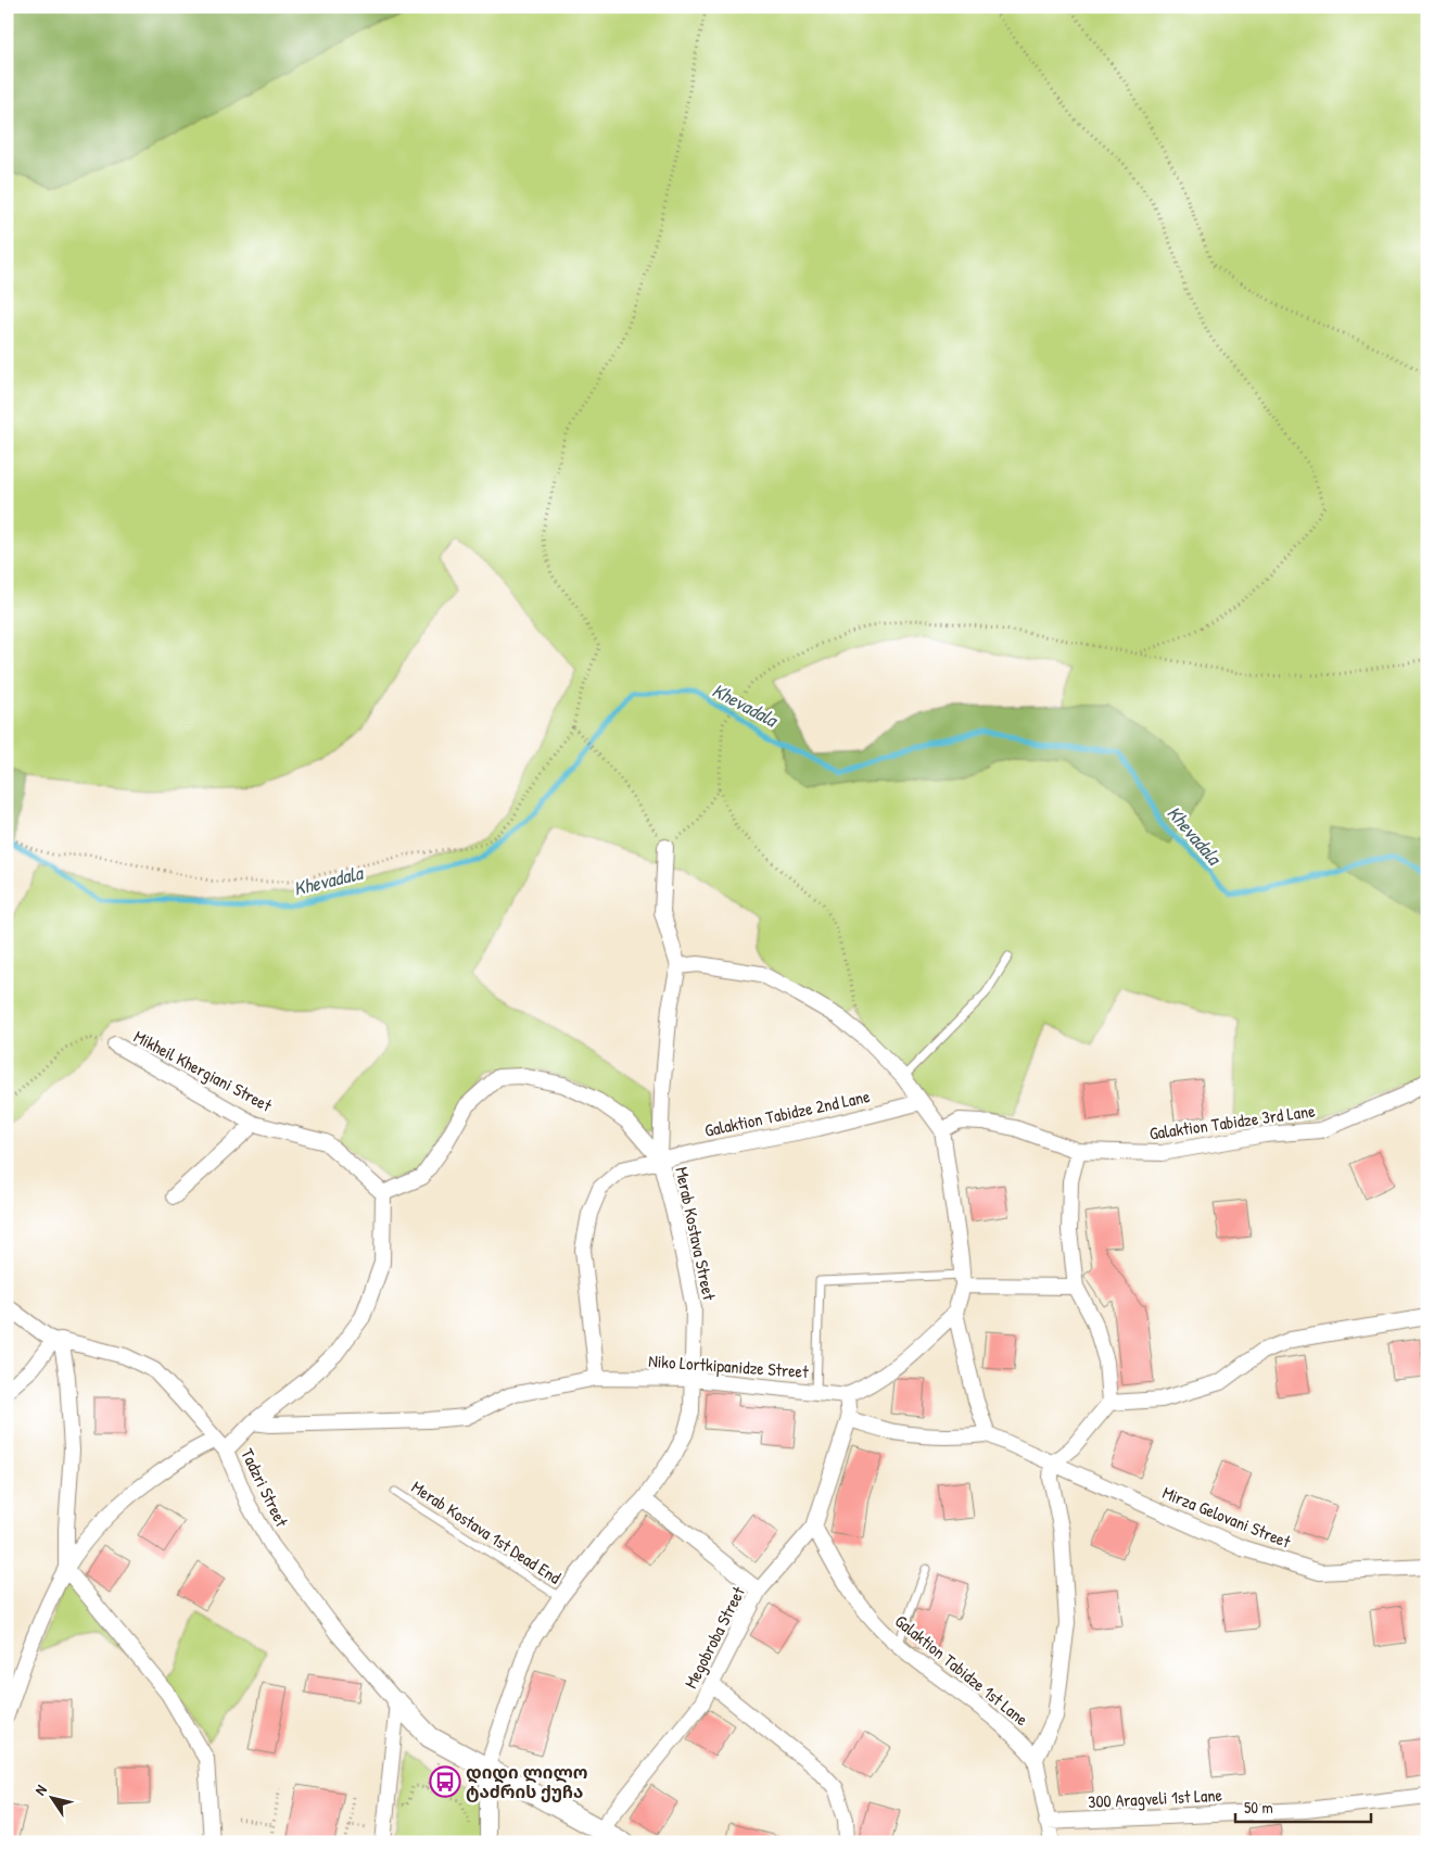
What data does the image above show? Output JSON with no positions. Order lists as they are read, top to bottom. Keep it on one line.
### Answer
{"streets":{"street":["Mikheil Khergiani Street","Galaktion Tabidze 2nd Lane","Galaktion Tabidze 3rd Lane","Merab Kostava Street","Niko Lortkipanidze Street","Tadzri Street","Mirza Gelovani Street","Megobroba Street","Galaktion Tabidze 1st Lane","300 Aragveli 1st Lane"],"lane":["Merab Kostava 1st Dead End"]},"crossings":[["Galaktion Tabidze 2nd Lane","Merab Kostava Street"],["Galaktion Tabidze 2nd Lane","Niko Lortkipanidze Street"],["Merab Kostava Street","Niko Lortkipanidze Street"],["Merab Kostava Street","Merab Kostava 1st Dead End"],["Megobroba Street","Galaktion Tabidze 1st Lane"]],"water":["Khevadala"],"places":{"bus stop":["დიდი ლილო ტაძრის ქუჩა"]},"scale_bar":"50 m","north":"top left"}
